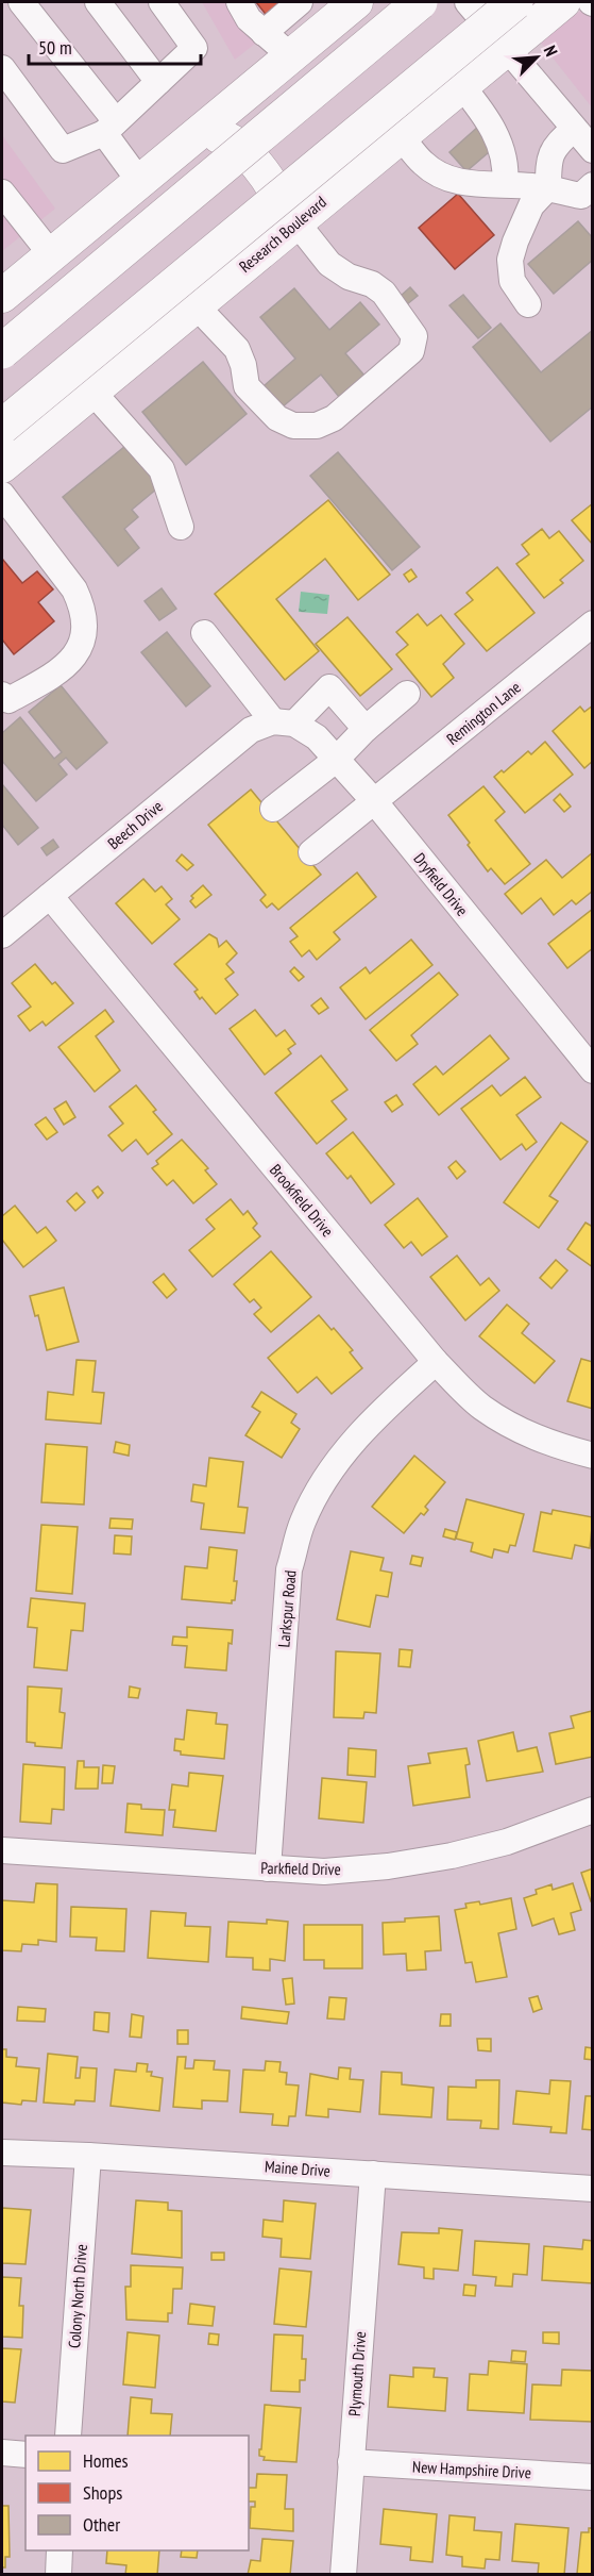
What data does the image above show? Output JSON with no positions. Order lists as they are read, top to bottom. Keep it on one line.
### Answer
{"streets":{"main road":["Research Boulevard"],"street":["Remington Lane","Beech Drive","Dryfield Drive","Brookfield Drive","Larkspur Road","Parkfield Drive","Maine Drive","Colony North Drive","Plymouth Drive","New Hampshire Drive"]},"crossings":[["Remington Lane","Dryfield Drive"],["Beech Drive","Dryfield Drive"],["Beech Drive","Brookfield Drive"],["Brookfield Drive","Larkspur Road"],["Larkspur Road","Parkfield Drive"],["Maine Drive","Colony North Drive"],["Maine Drive","Plymouth Drive"],["Plymouth Drive","New Hampshire Drive"]],"legend":["Homes","Shops","Other"],"scale_bar":"50 m","north":"top right"}
